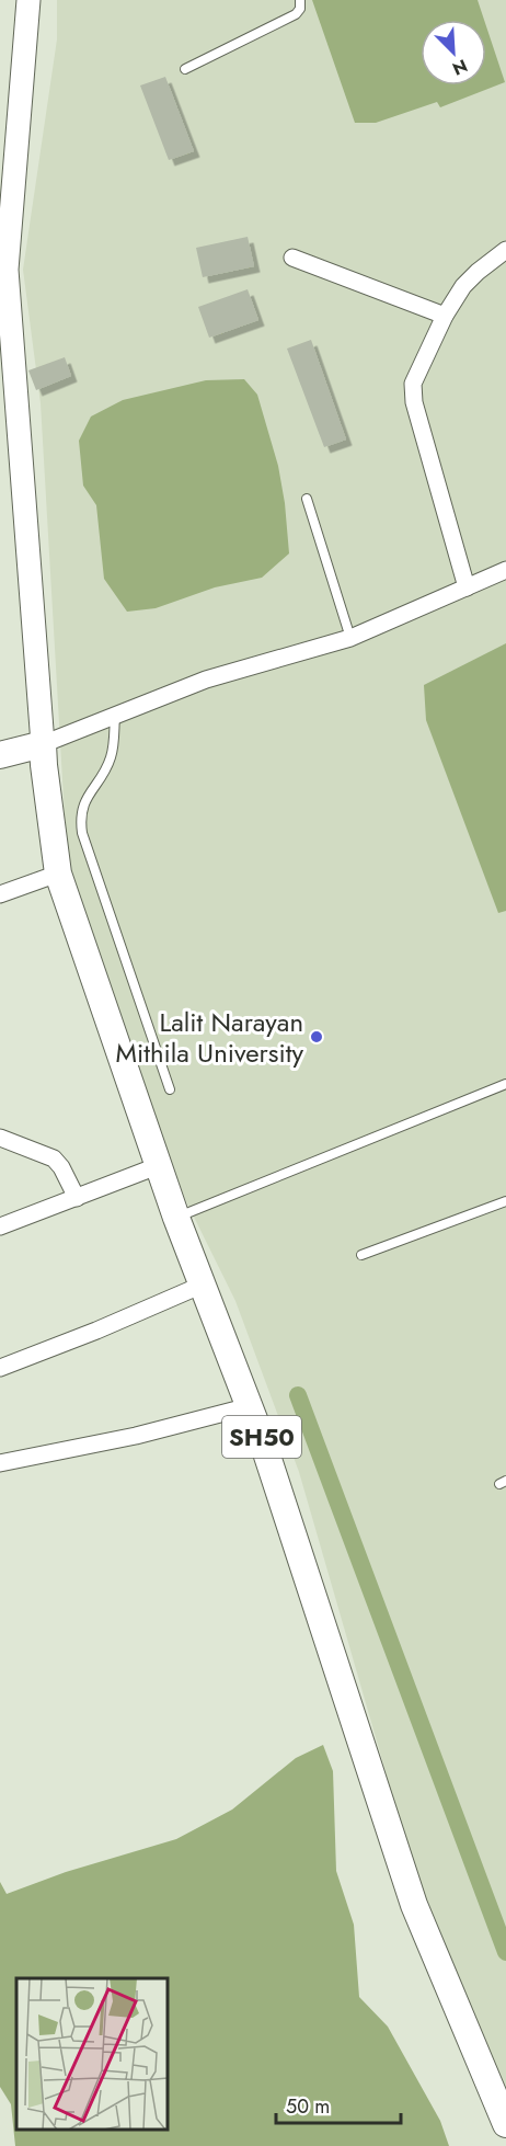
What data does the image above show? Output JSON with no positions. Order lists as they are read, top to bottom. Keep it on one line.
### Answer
{"streets":{"main road":["SH50"]},"places":["Lalit Narayan Mithila University"],"scale_bar":"50 m","north":"bottom right"}
